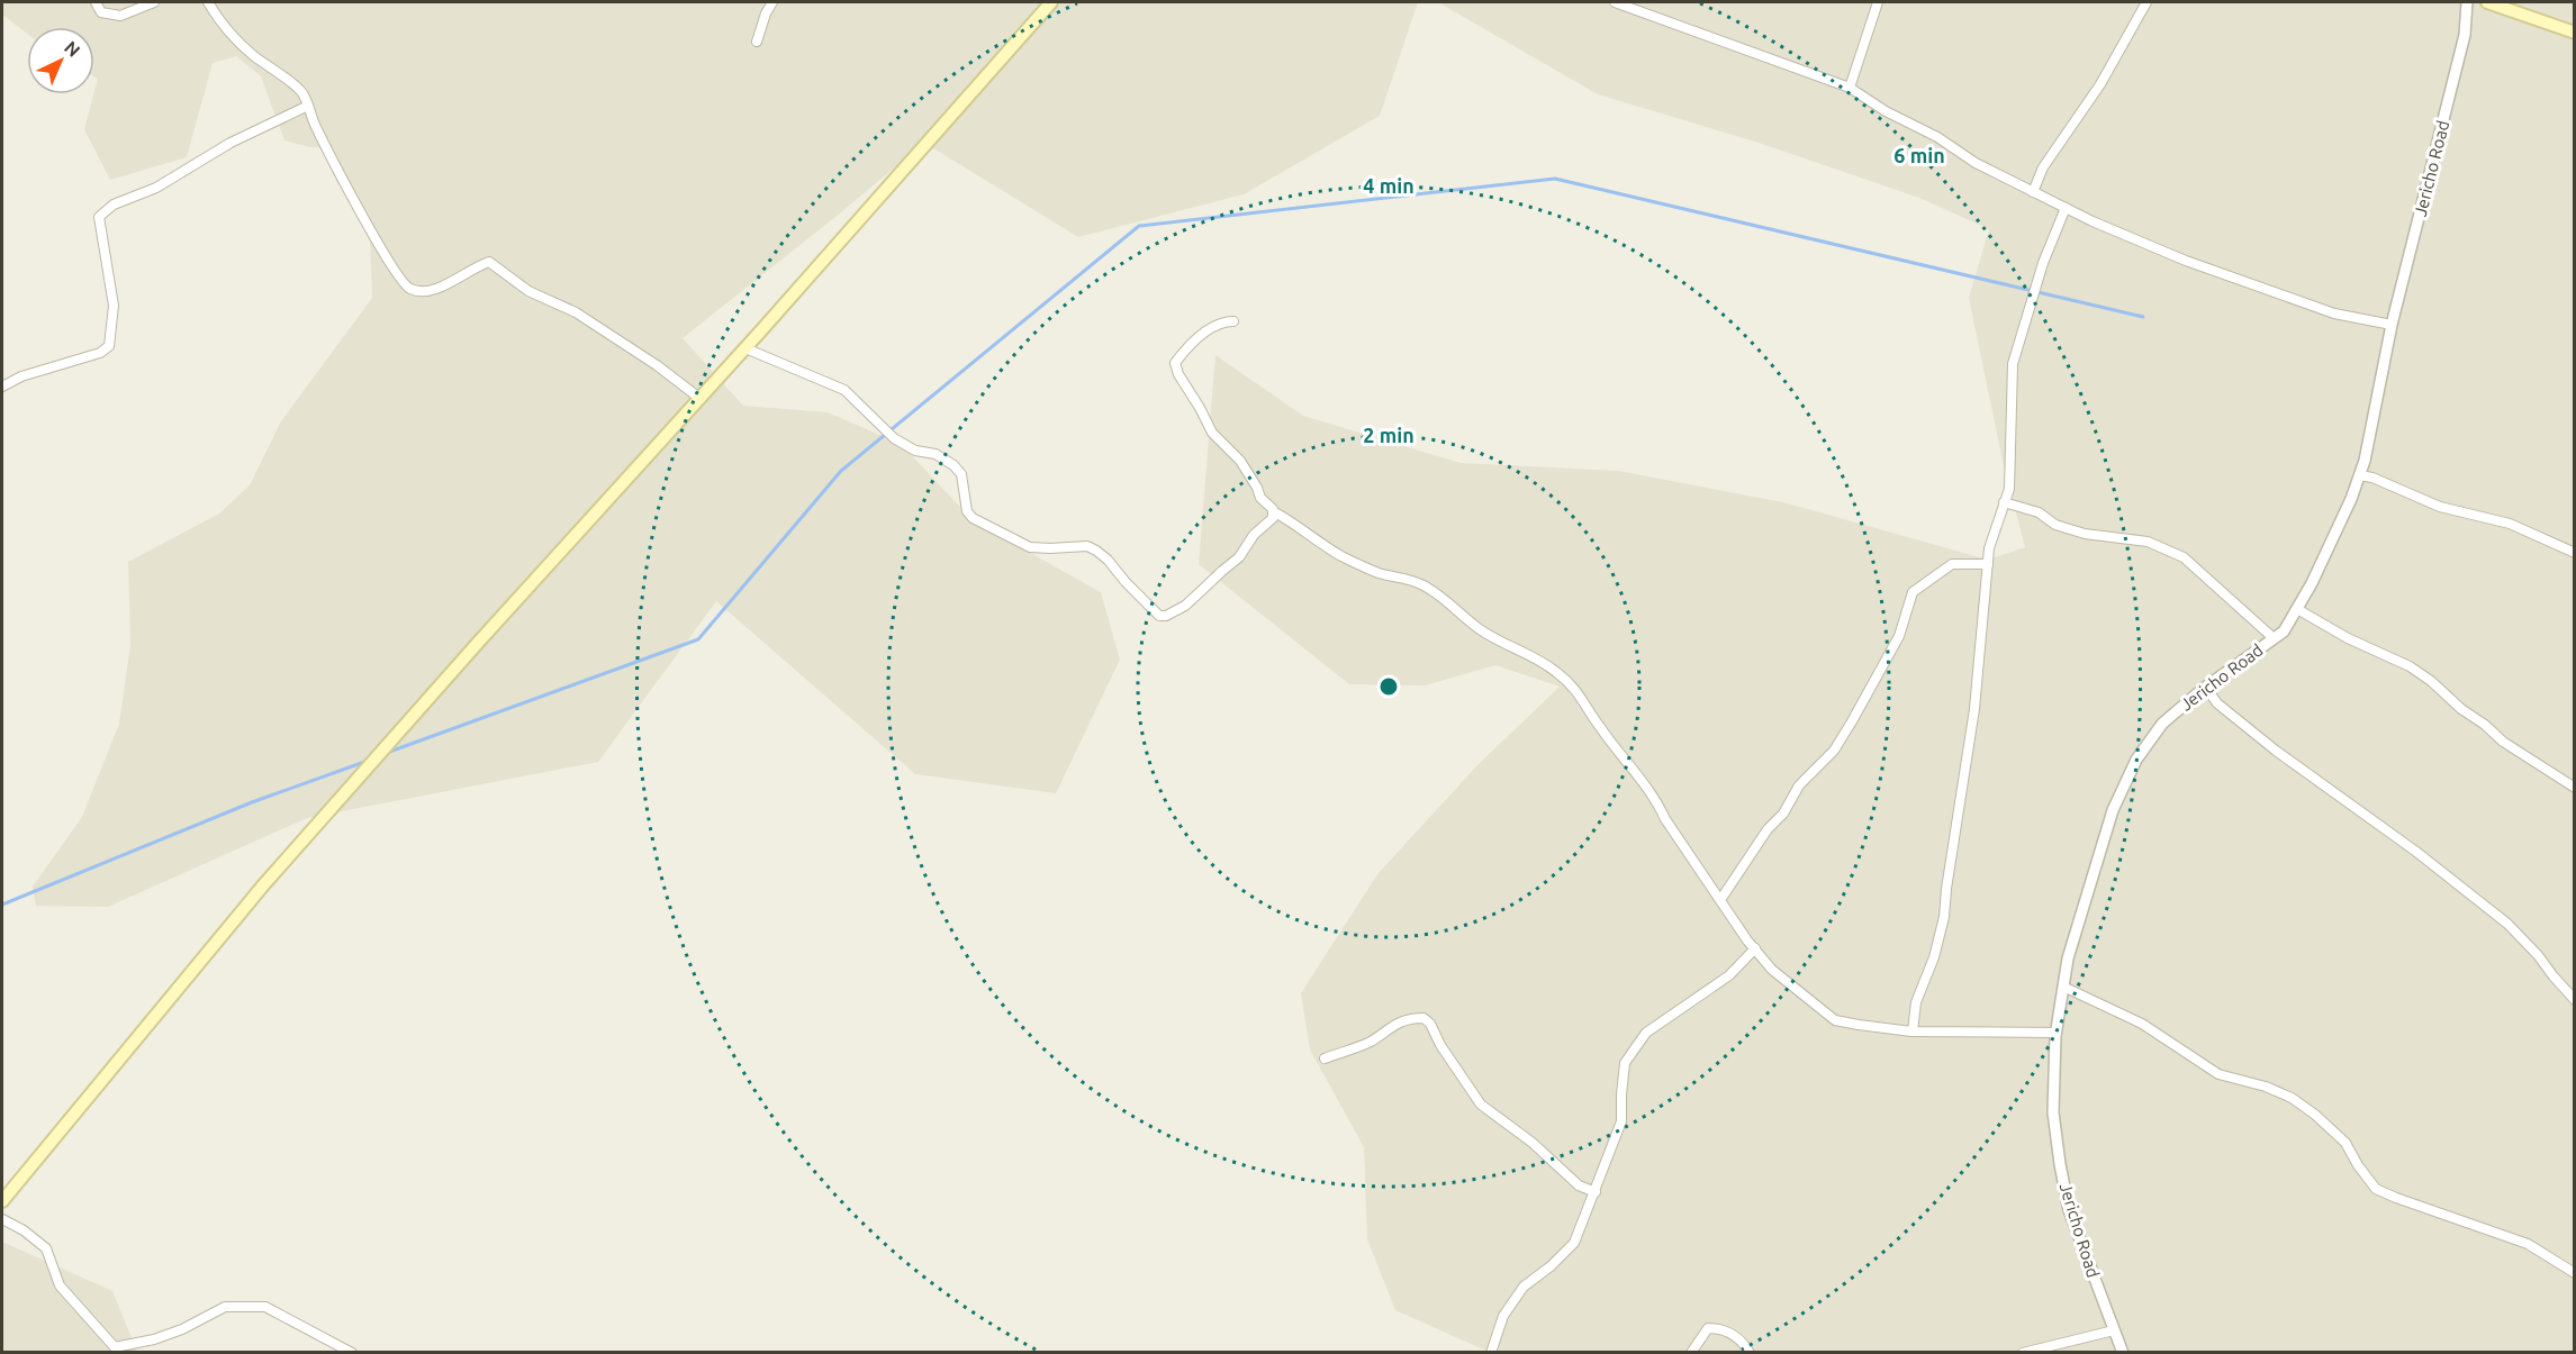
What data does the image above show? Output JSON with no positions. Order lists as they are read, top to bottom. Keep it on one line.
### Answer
{"streets":{"street":["Jericho Road"]},"north":"top right","rings":["6 min","4 min","2 min"]}
